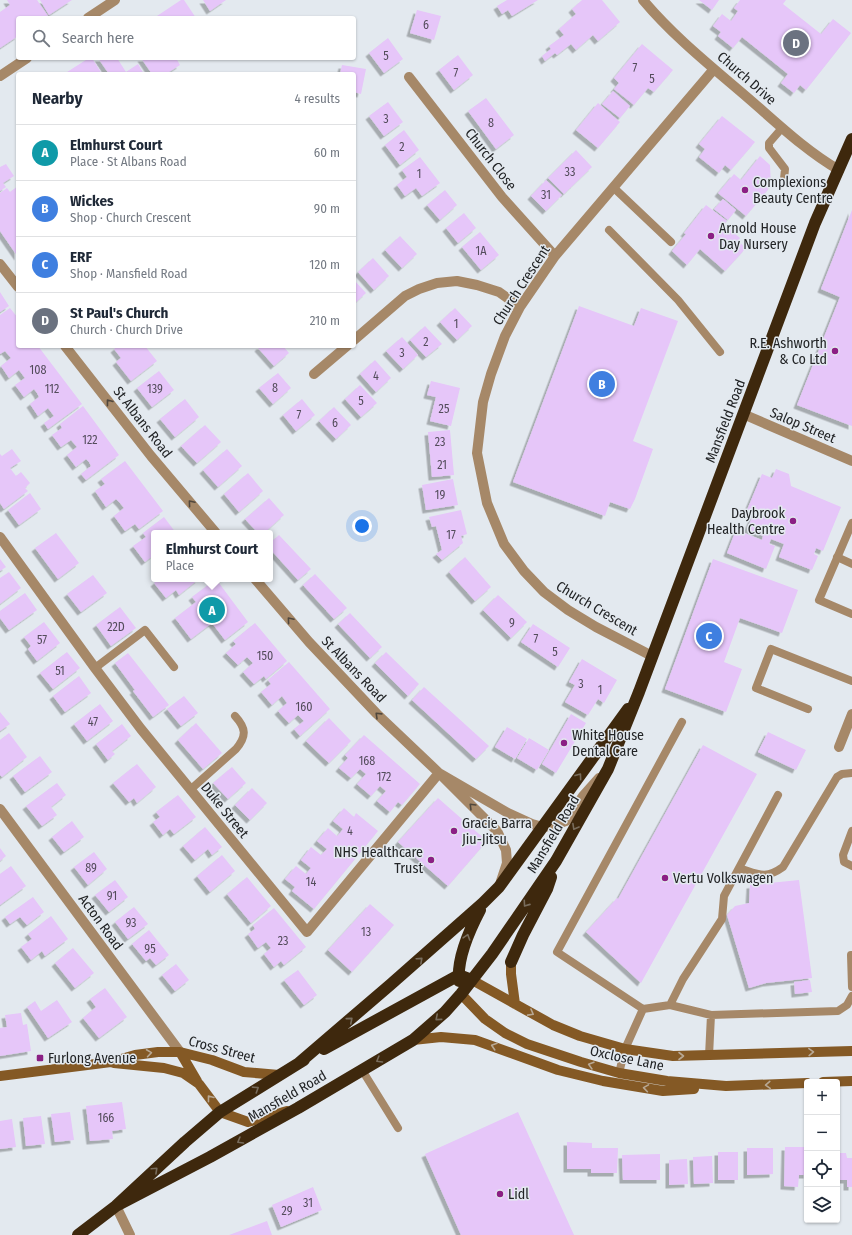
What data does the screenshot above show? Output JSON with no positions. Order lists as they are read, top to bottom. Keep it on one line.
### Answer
{"streets":{"highway":["Mansfield Road"],"main road":["Cross Street","Oxclose Lane"],"street":["Church Drive","Church Close","Church Crescent","St Albans Road","Salop Street","Duke Street","Acton Road"]},"crossings":[["Church Drive","Church Crescent"],["Church Drive","Mansfield Road"],["Church Close","Church Crescent"],["Church Crescent","Mansfield Road"],["Mansfield Road","St Albans Road"],["Mansfield Road","Salop Street"],["Mansfield Road","Cross Street"],["Mansfield Road","Oxclose Lane"],["St Albans Road","Duke Street"],["Acton Road","Cross Street"]],"one_way":["St Albans Road"],"places":{"other":["Complexions Beauty Centre","Arnold House Day Nursery","R.E. Ashworth & Co Ltd","Daybrook Health Centre","White House Dental Care","Gracie Barra Jiu-Jitsu","NHS Healthcare Trust","Vertu Volkswagen","Lidl"],"transit":["Furlong Avenue"]},"house_numbers":["6","5","7","7","5","3","8","2","33","1","31","1A","1","2","3","108","4","8","112","139","5","25","7","6","122","23","21","19","17","9","22D","7","57","5","150","51","3","1","160","47","168","172","4","89","14","91","93","13","23","95","166","31","29"],"page":{"search":"Search here","pins":["D","B","A","C"],"heading":["Nearby","4 results"],"list":[{"mark":"A","name":"Elmhurst Court","note":"Place · St Albans Road","value":"60 m"},{"mark":"B","name":"Wickes","note":"Shop · Church Crescent","value":"90 m"},{"mark":"C","name":"ERF","note":"Shop · Mansfield Road","value":"120 m"},{"mark":"D","name":"St Paul's Church","note":"Church · Church Drive","value":"210 m"}],"popup":["Elmhurst Court","Place"],"map_buttons":["+","−"]}}
